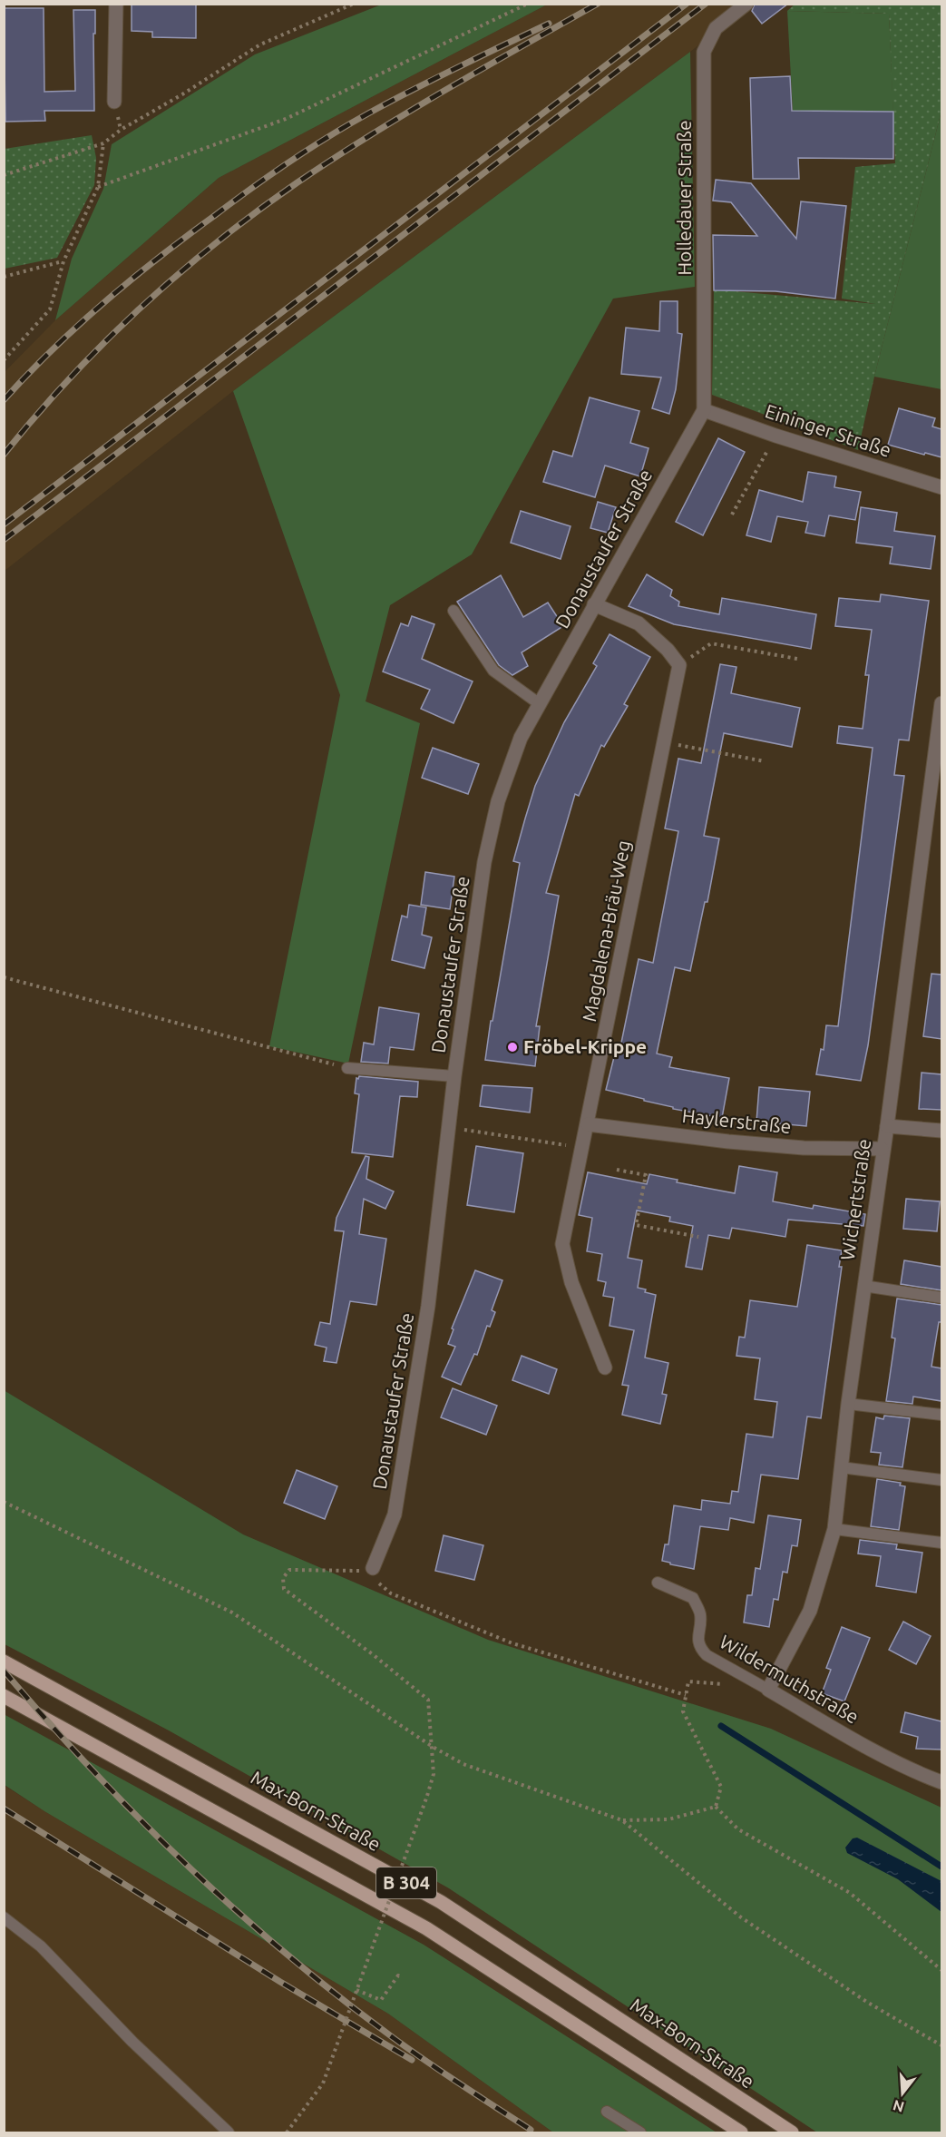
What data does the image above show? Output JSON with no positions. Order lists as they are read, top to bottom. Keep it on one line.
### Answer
{"streets":{"main road":["Max-Born-Straße","B 304"],"street":["Holledauer Straße","Eininger Straße","Donaustaufer Straße","Magdalena-Bräu-Weg","Haylerstraße","Wichertstraße","Wildermuthstraße"]},"crossings":[["Holledauer Straße","Eininger Straße"],["Holledauer Straße","Donaustaufer Straße"],["Eininger Straße","Donaustaufer Straße"],["Magdalena-Bräu-Weg","Haylerstraße"],["Haylerstraße","Wichertstraße"],["Wichertstraße","Wildermuthstraße"]],"places":["Fröbel-Krippe"],"north":"bottom"}
